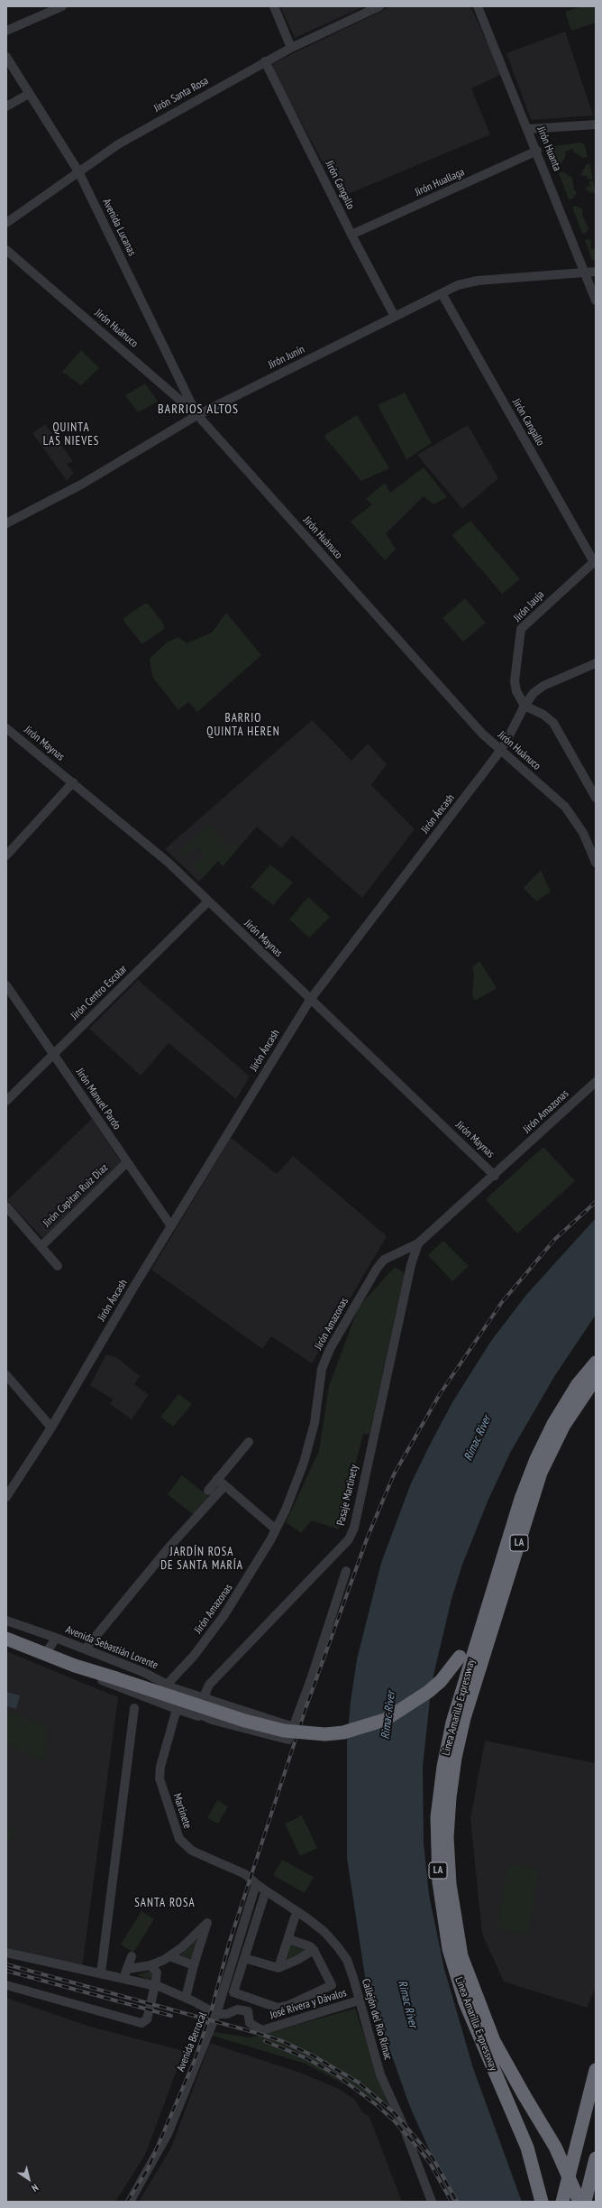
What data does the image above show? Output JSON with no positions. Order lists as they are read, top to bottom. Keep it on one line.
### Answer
{"streets":{"highway":["LA","Linea Amarilla Expressway"],"street":["Jirón Santa Rosa","Jirón Huanta","Jirón Huallaga","Jirón Cangallo","Avenida Lucanas","Jirón Huánuco","Jirón Junín","Jirón Jauja","Jirón Maynas","Jirón Áncash","Jirón Centro Escolar","Jirón Manuel Pardo","Jirón Amazonas","Jirón Capitan Ruiz Diaz","Pasaje Martinety","Avenida Sebastián Lorente","Martinete","José Rivera y Dávalos","Callejón del Río Rímac","Avenida Berrocal"]},"crossings":[["Jirón Santa Rosa","Jirón Cangallo"],["Jirón Santa Rosa","Avenida Lucanas"],["Jirón Huanta","Jirón Huallaga"],["Jirón Huanta","Jirón Junín"],["Jirón Huallaga","Jirón Cangallo"],["Jirón Cangallo","Jirón Junín"],["Jirón Cangallo","Jirón Jauja"],["Avenida Lucanas","Jirón Huánuco"],["Avenida Lucanas","Jirón Junín"],["Jirón Huánuco","Jirón Junín"],["Jirón Huánuco","Jirón Áncash"],["Jirón Jauja","Jirón Áncash"],["Jirón Maynas","Jirón Áncash"],["Jirón Maynas","Jirón Centro Escolar"],["Jirón Maynas","Jirón Amazonas"],["Jirón Áncash","Jirón Manuel Pardo"],["Jirón Centro Escolar","Jirón Manuel Pardo"],["Jirón Manuel Pardo","Jirón Capitan Ruiz Diaz"],["Jirón Amazonas","Pasaje Martinety"],["Jirón Amazonas","Avenida Sebastián Lorente"],["Pasaje Martinety","Avenida Sebastián Lorente"],["Martinete","Callejón del Río Rímac"],["Martinete","Avenida Berrocal"],["José Rivera y Dávalos","Callejón del Río Rímac"],["José Rivera y Dávalos","Avenida Berrocal"],["Callejón del Río Rímac","Avenida Berrocal"]],"districts":["BARRIOS ALTOS","QUINTA LAS NIEVES","BARRIO QUINTA HEREN","JARDÍN ROSA DE SANTA MARÍA","SANTA ROSA"],"water":["Rimac River"],"north":"bottom right"}
